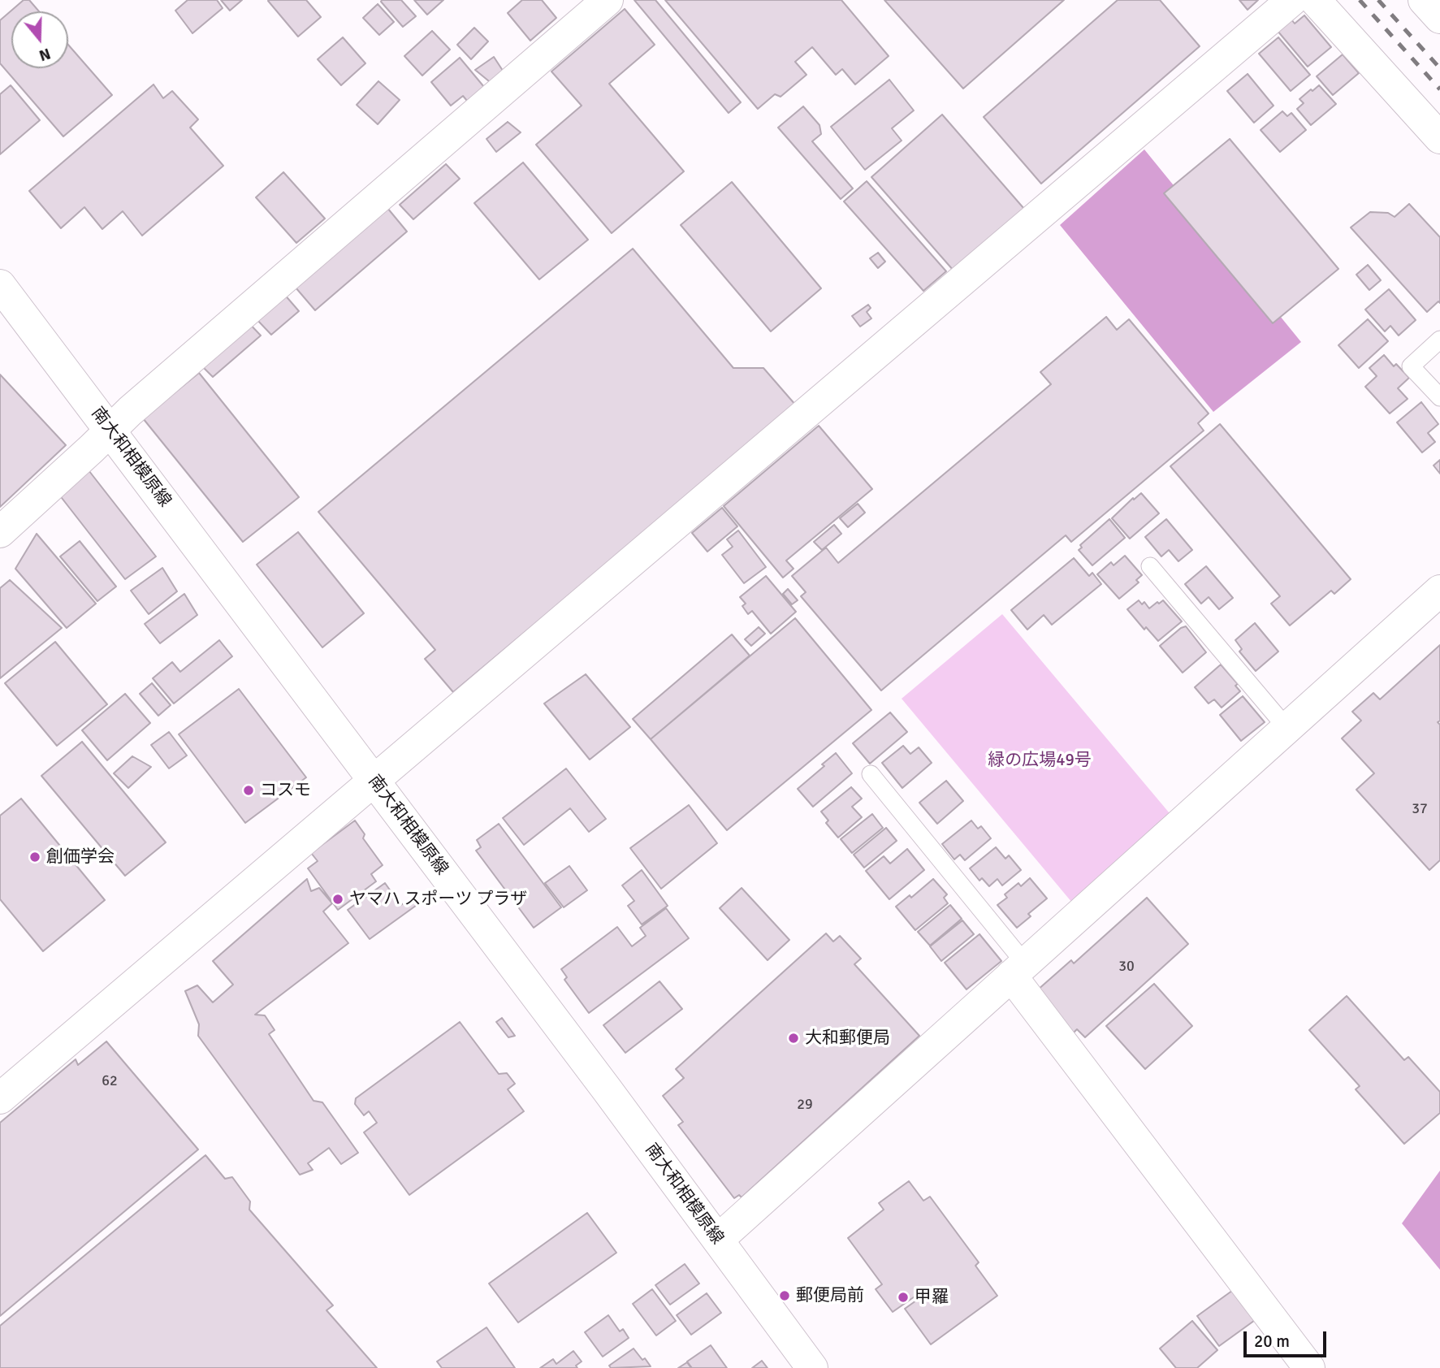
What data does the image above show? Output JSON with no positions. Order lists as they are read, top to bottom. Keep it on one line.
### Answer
{"streets":{"street":["南大和相模原線"]},"parks":["緑の広場49号"],"places":["コスモ","創価学会","ヤマハ スポーツ プラザ","大和郵便局","郵便局前","甲羅"],"house_numbers":["37","30","62","29"],"scale_bar":"20 m","north":"bottom"}
